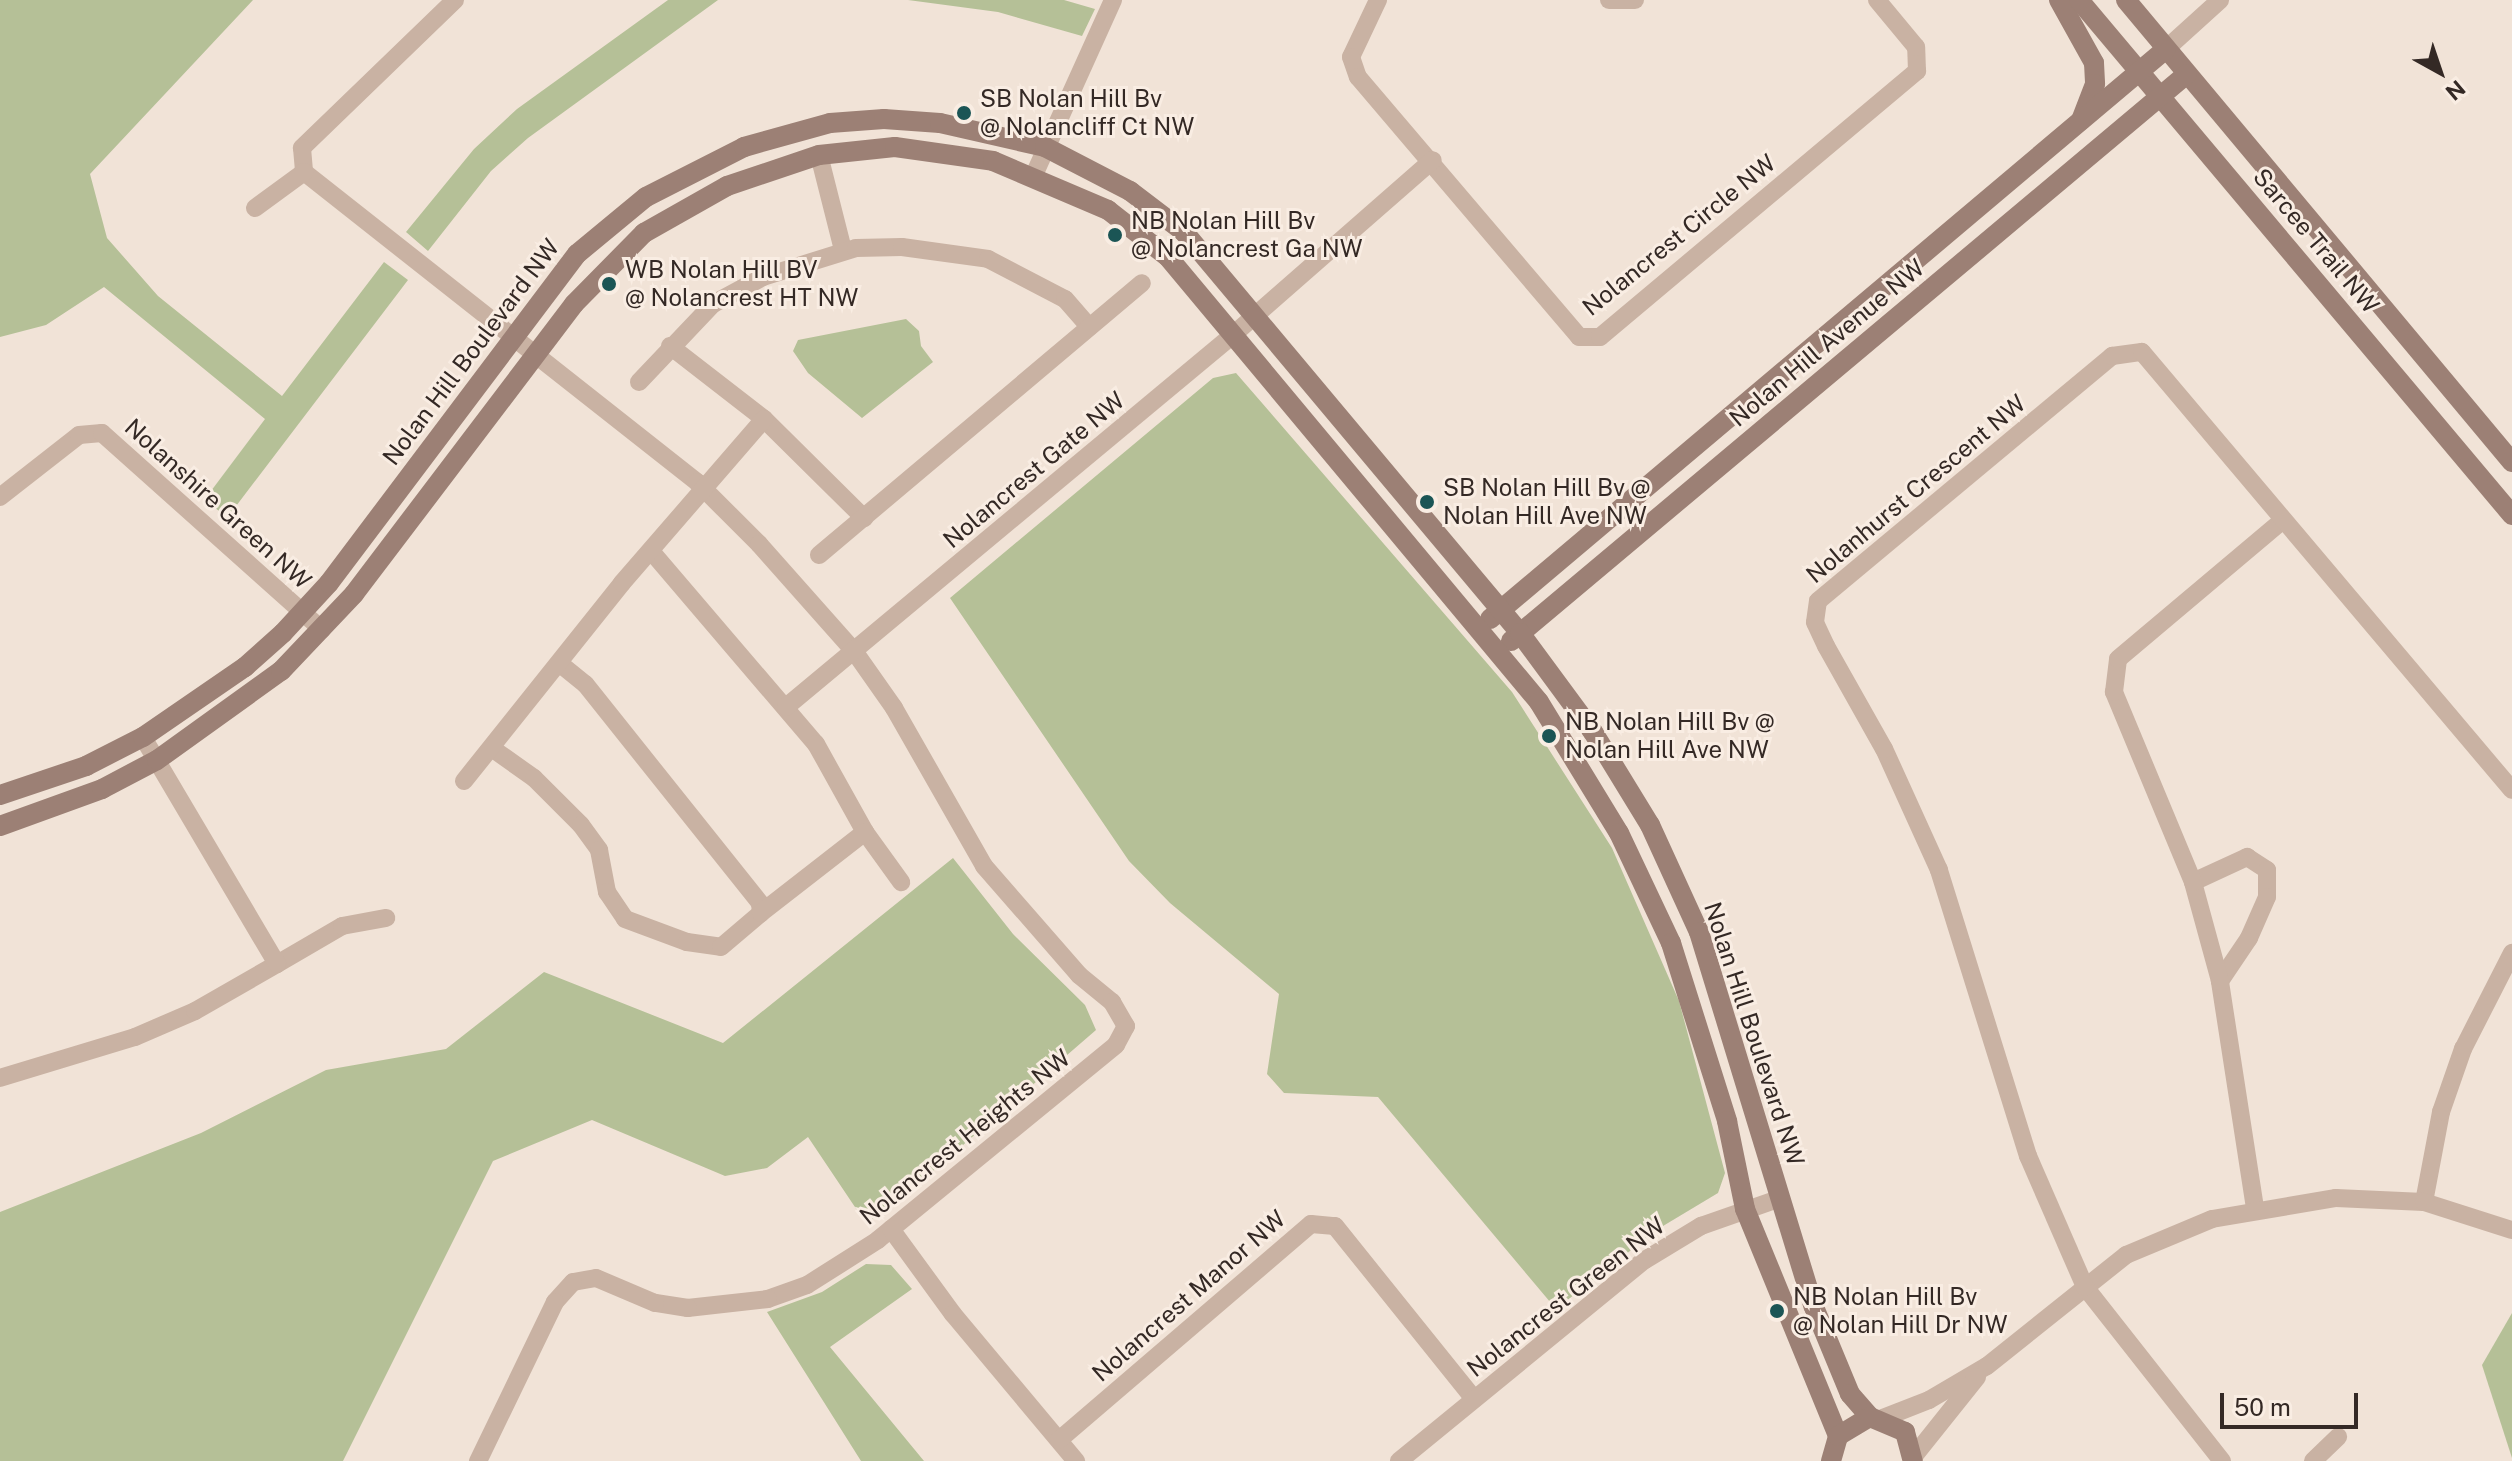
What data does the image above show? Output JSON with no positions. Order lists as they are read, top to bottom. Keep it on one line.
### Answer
{"streets":{"street":["Nolancrest Circle NW","Sarcee Trail NW","Nolan Hill Avenue NW","Nolan Hill Boulevard NW","Nolancrest Gate NW","Nolanhurst Crescent NW","Nolanshire Green NW","Nolancrest Heights NW","Nolancrest Manor NW","Nolancrest Green NW"]},"crossings":[["Sarcee Trail NW","Nolan Hill Avenue NW"],["Nolan Hill Avenue NW","Nolan Hill Boulevard NW"],["Nolan Hill Boulevard NW","Nolancrest Gate NW"],["Nolan Hill Boulevard NW","Nolanshire Green NW"],["Nolan Hill Boulevard NW","Nolancrest Heights NW"],["Nolan Hill Boulevard NW","Nolancrest Green NW"],["Nolancrest Gate NW","Nolancrest Heights NW"],["Nolancrest Manor NW","Nolancrest Green NW"]],"places":["SB Nolan Hill Bv @ Nolancliff Ct NW","NB Nolan Hill Bv @ Nolancrest Ga NW","WB Nolan Hill BV @ Nolancrest HT NW","SB Nolan Hill Bv @ Nolan Hill Ave NW","NB Nolan Hill Bv @ Nolan Hill Ave NW","NB Nolan Hill Bv @ Nolan Hill Dr NW"],"scale_bar":"50 m","north":"bottom right"}
